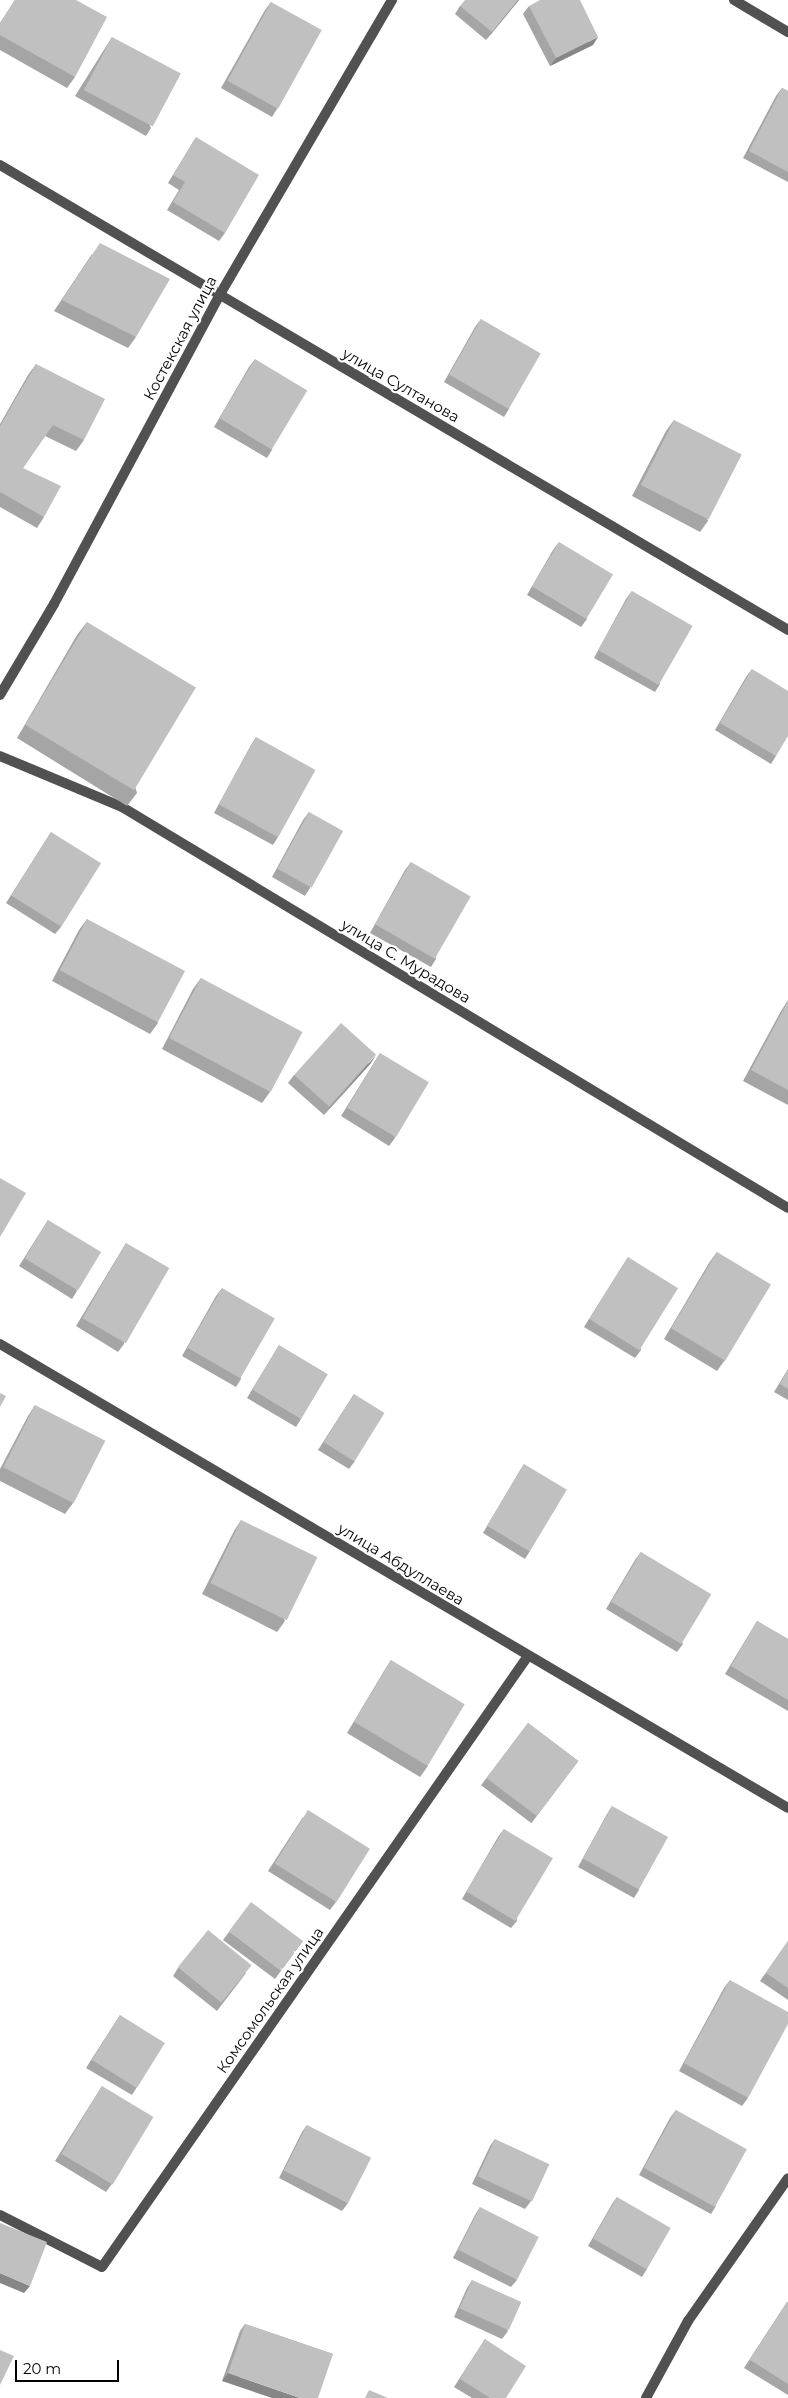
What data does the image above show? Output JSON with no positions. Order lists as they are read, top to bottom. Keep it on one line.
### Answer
{"streets":{"street":["Костекская улица","улица Султанова","улица С. Мурадова","улица Абдуллаева","Комсомольская улица"]},"crossings":[["Костекская улица","улица Султанова"],["улица Абдуллаева","Комсомольская улица"]],"scale_bar":"20 m"}
